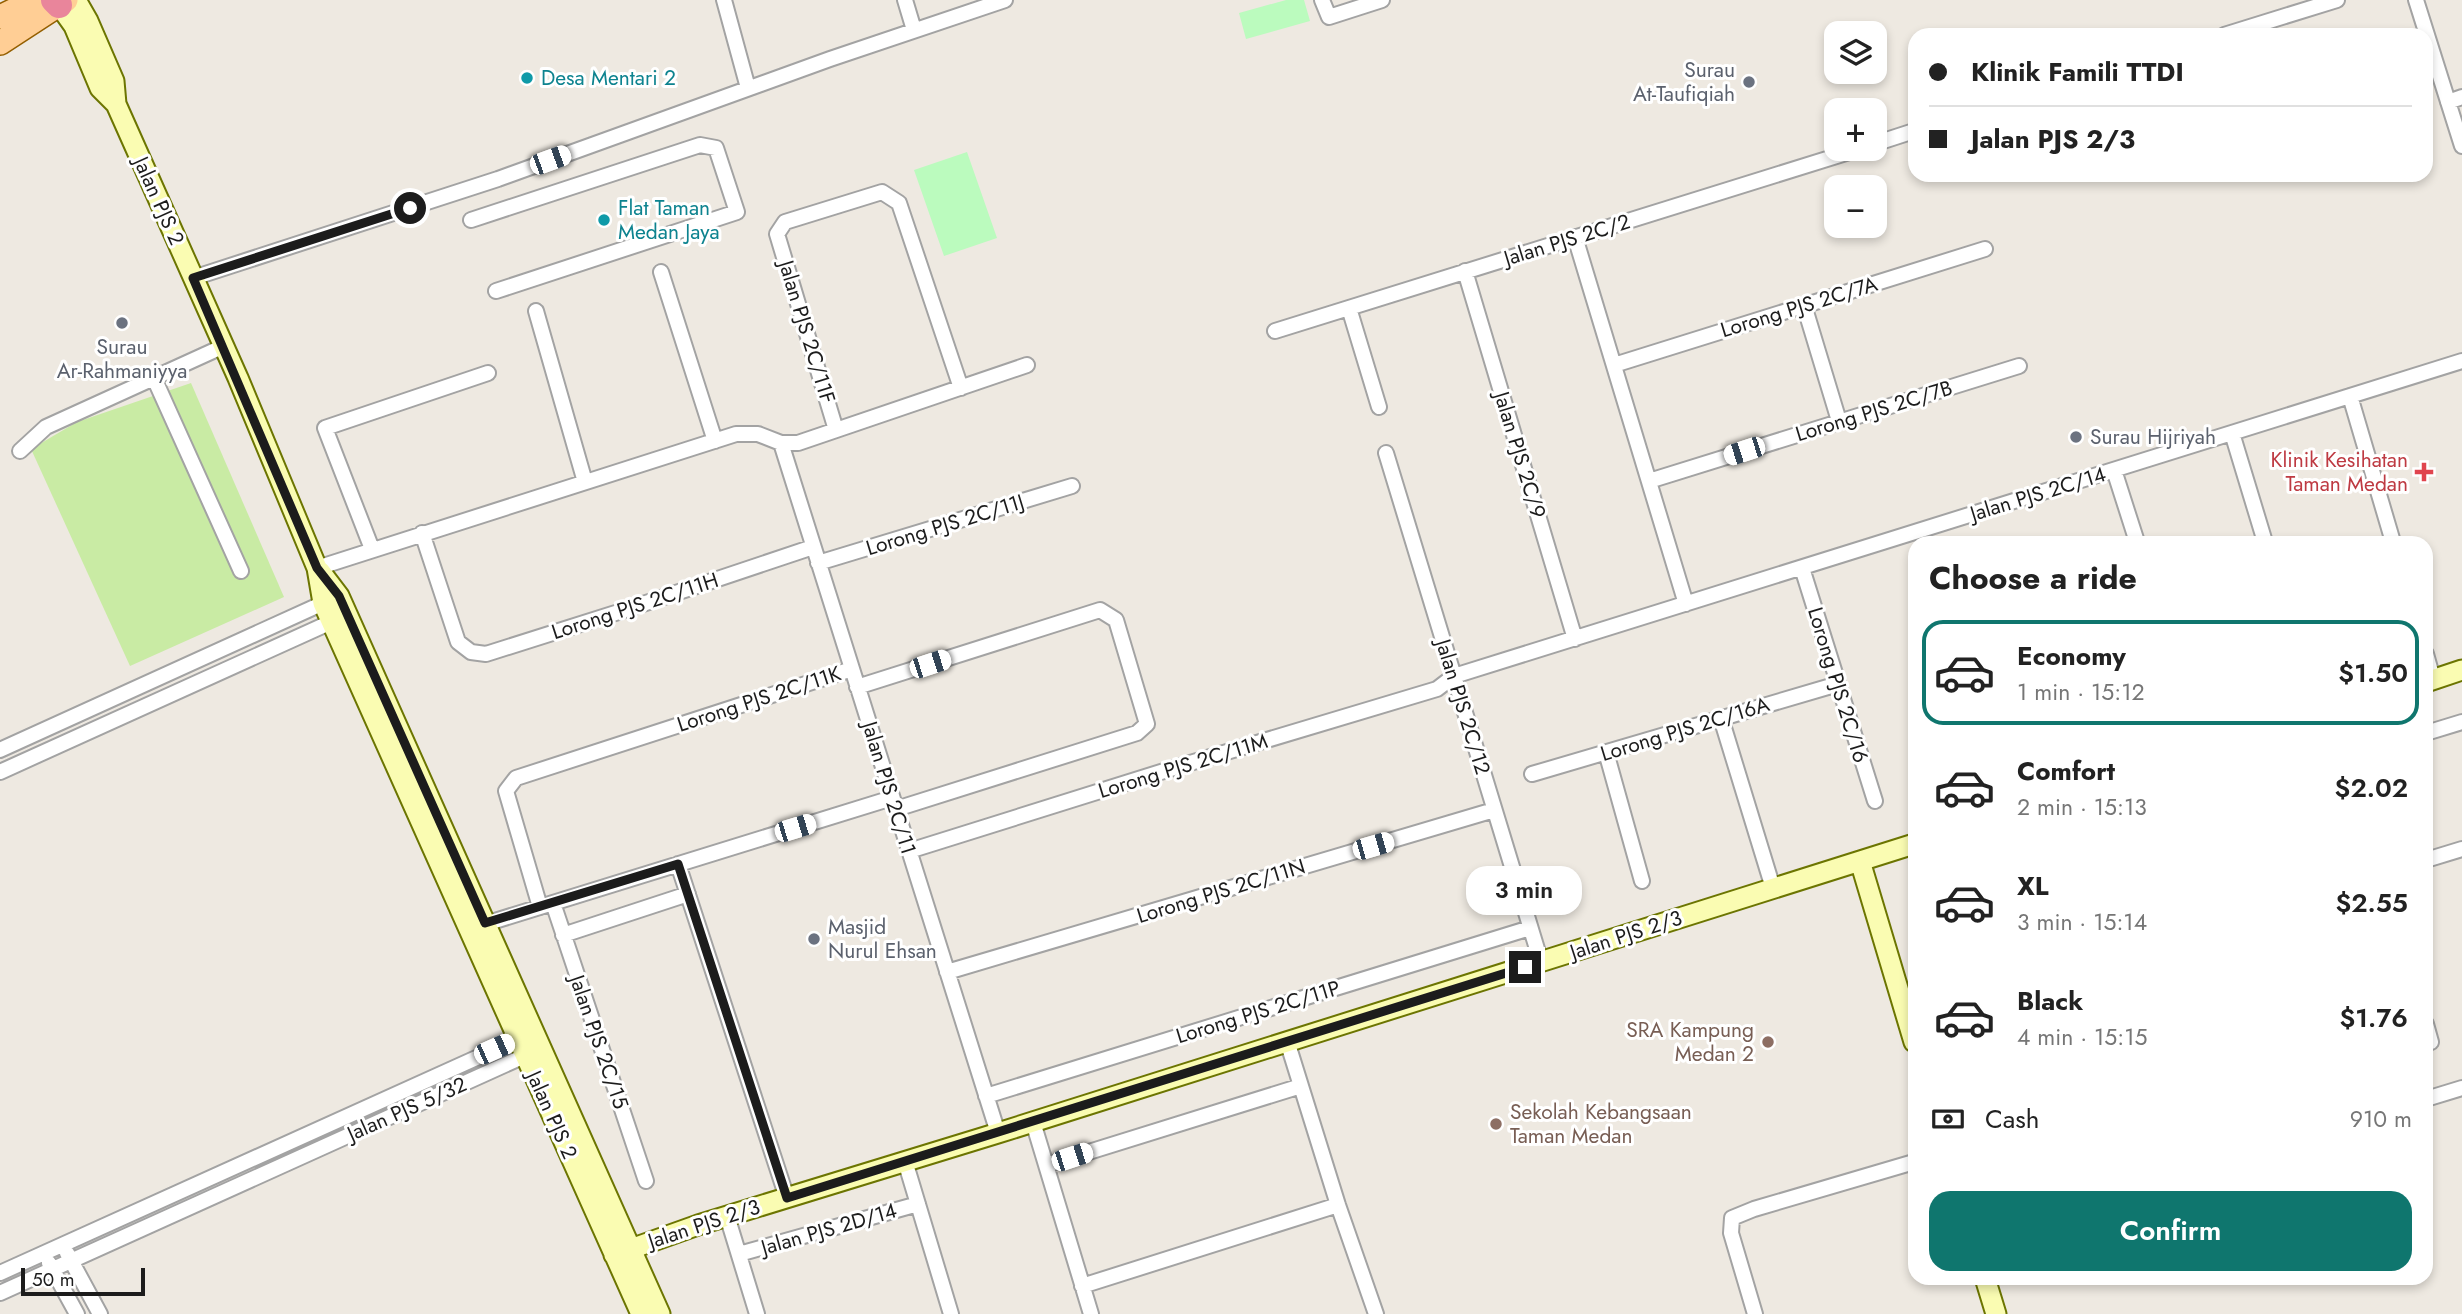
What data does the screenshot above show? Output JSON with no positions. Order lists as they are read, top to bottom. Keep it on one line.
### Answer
{"streets":{"main road":["Jalan PJS 2","Jalan PJS 2/3"],"street":["Jalan PJS 2C/2","Lorong PJS 2C/7A","Jalan PJS 2C/11F","Lorong PJS 2C/7B","Jalan PJS 2C/9","Jalan PJS 2C/14","Lorong PJS 2C/11J","Lorong PJS 2C/11H","Lorong PJS 2C/16","Lorong PJS 2C/11K","Jalan PJS 2C/12","Lorong PJS 2C/16A","Lorong PJS 2C/11M","Jalan PJS 2C/11","Lorong PJS 2C/11N","Lorong PJS 2C/11P","Jalan PJS 2C/15","Jalan PJS 5/32","Jalan PJS 2D/14"]},"crossings":[["Jalan PJS 2","Jalan PJS 2/3"],["Jalan PJS 2","Jalan PJS 5/32"],["Jalan PJS 2C/2","Jalan PJS 2C/9"],["Jalan PJS 2C/9","Jalan PJS 2C/14"],["Jalan PJS 2C/14","Lorong PJS 2C/16"],["Jalan PJS 2C/14","Jalan PJS 2C/12"],["Jalan PJS 2C/14","Lorong PJS 2C/11M"],["Lorong PJS 2C/11J","Jalan PJS 2C/11"],["Lorong PJS 2C/11H","Jalan PJS 2C/11"],["Lorong PJS 2C/16","Lorong PJS 2C/16A"],["Lorong PJS 2C/11K","Jalan PJS 2C/11"],["Lorong PJS 2C/11K","Jalan PJS 2C/15"],["Jalan PJS 2C/12","Lorong PJS 2C/11M"],["Jalan PJS 2C/12","Lorong PJS 2C/11N"],["Jalan PJS 2C/12","Jalan PJS 2/3"],["Jalan PJS 2C/12","Lorong PJS 2C/11P"],["Lorong PJS 2C/11M","Jalan PJS 2C/11"],["Jalan PJS 2C/11","Lorong PJS 2C/11N"],["Jalan PJS 2C/11","Jalan PJS 2/3"],["Jalan PJS 2C/11","Lorong PJS 2C/11P"]],"places":{"other":["Desa Mentari 2","Surau At-Taufiqiah","Flat Taman Medan Jaya","Surau Ar-Rahmaniyya","Surau Hijriyah","Masjid Nurul Ehsan","SRA Kampung Medan 2","Sekolah Kebangsaan Taman Medan"],"health":["Klinik Kesihatan Taman Medan"]},"scale_bar":"50 m","page":{"map_buttons":["+","−"],"banner":["Klinik Famili TTDI","Jalan PJS 2/3"],"heading":"Choose a ride","list":[{"name":"Economy","note":"1 min · 15:12","value":"$1.50"},{"name":"Comfort","note":"2 min · 15:13","value":"$2.02"},{"name":"XL","note":"3 min · 15:14","value":"$2.55"},{"name":"Black","note":"4 min · 15:15","value":"$1.76"}],"bubble":"3 min","pay":["Cash","910 m"],"buttons":"Confirm","scale":"50 m"}}
